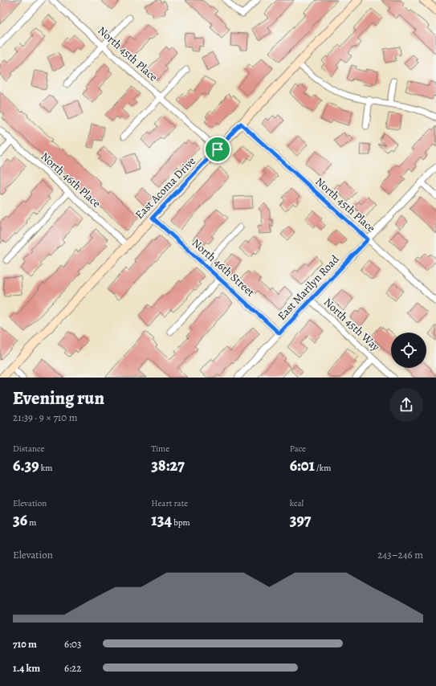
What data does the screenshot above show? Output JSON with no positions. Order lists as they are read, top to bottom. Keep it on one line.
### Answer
{"streets":{"street":["North 45th Place","North 46th Place","East Acoma Drive","North 46th Street","East Marilyn Road","North 45th Way"]},"crossings":[["North 45th Place","East Acoma Drive"],["North 45th Place","East Marilyn Road"],["North 46th Place","East Acoma Drive"],["East Acoma Drive","North 46th Street"],["North 46th Street","East Marilyn Road"],["East Marilyn Road","North 45th Way"]],"page":{"heading":["Evening run","21:39 · 9 × 710 m"],"stats":[["Distance","6.39 km"],["Time","38:27"],["Pace","6:01 /km"],["Elevation","36 m"],["Heart rate","134 bpm"],["kcal","397"]],"chart":["Elevation","243–246 m"],"list":[{"name":"710 m","note":"6:03"},{"name":"1.4 km","note":"6:22"}]}}
